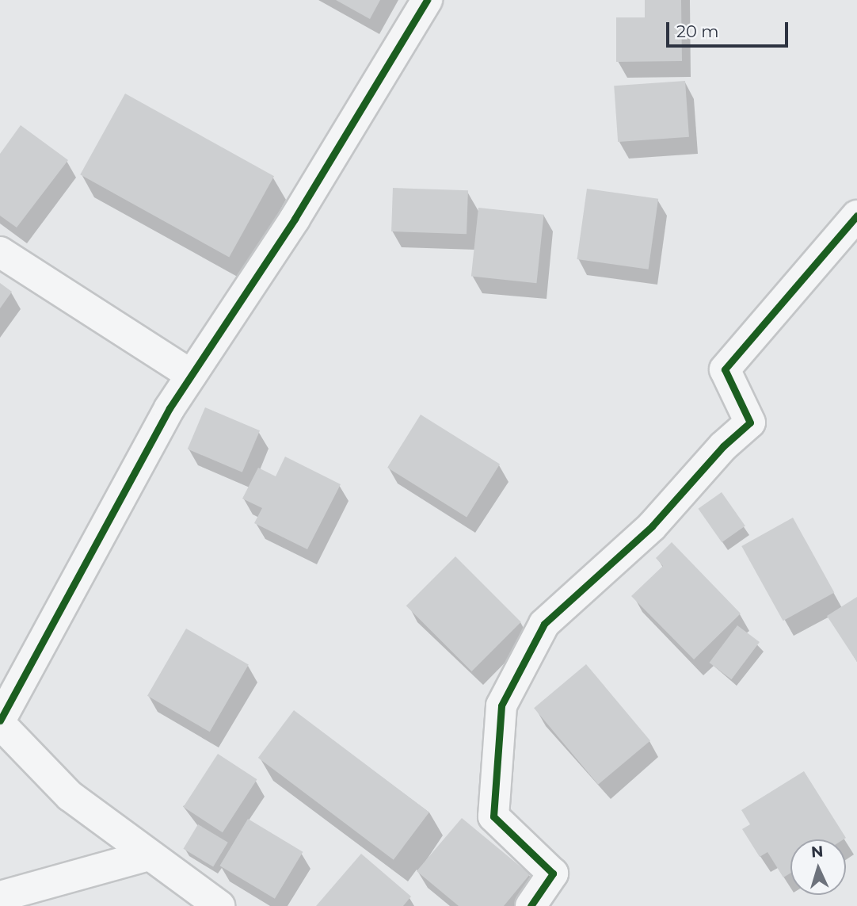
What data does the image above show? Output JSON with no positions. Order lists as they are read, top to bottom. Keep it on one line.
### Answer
{"scale_bar":"20 m","north":"top"}
